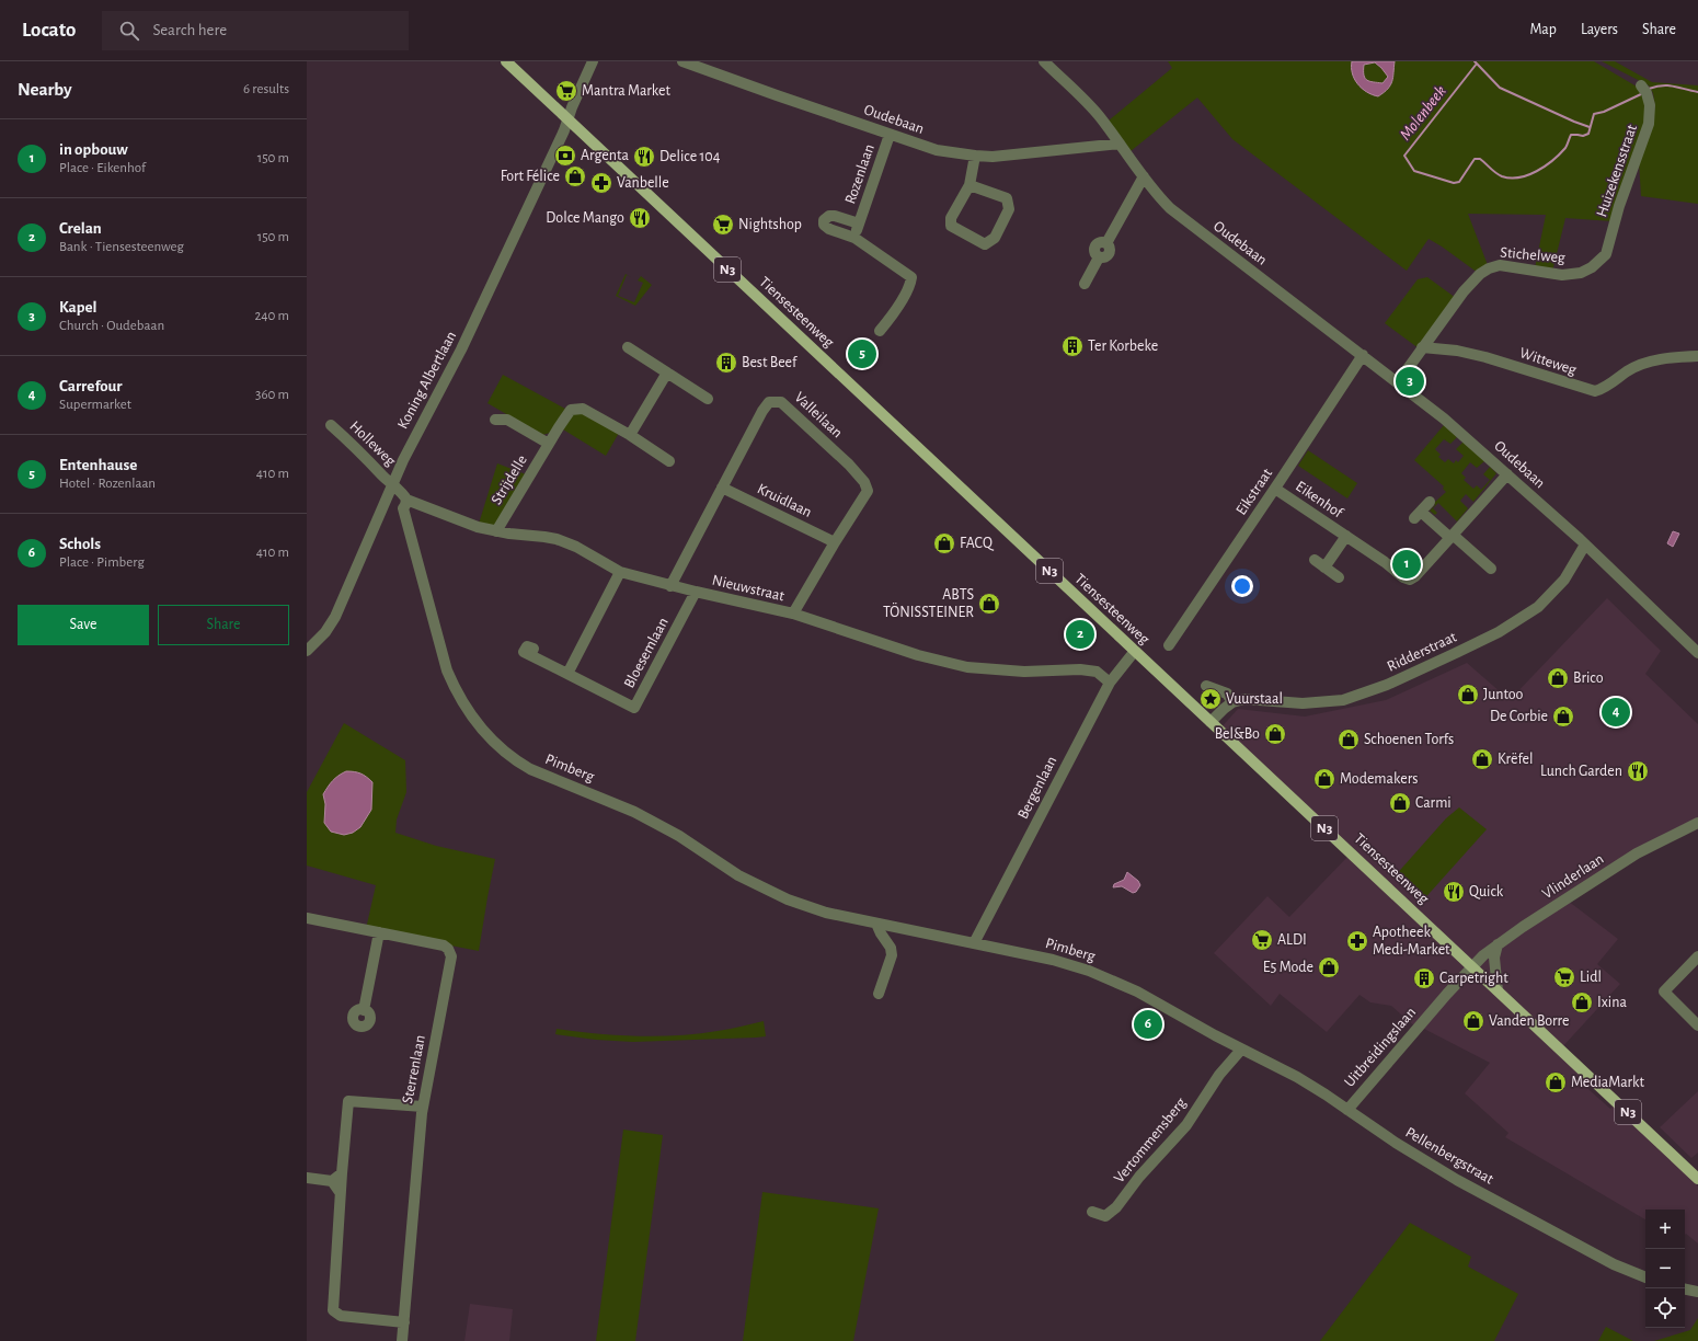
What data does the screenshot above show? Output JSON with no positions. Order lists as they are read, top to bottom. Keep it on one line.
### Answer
{"streets":{"main road":["N3","Tiensesteenweg"],"street":["Oudebaan","Huizekensstraat","Rozenlaan","Stichelweg","Witteweg","Koning Albertlaan","Valleilaan","Holleweg","Strijdelle","Eikstraat","Eikenhof","Kruidlaan","Nieuwstraat","Ridderstraat","Bloesemlaan","Pimberg","Bergenlaan","Vlinderlaan","Uitbreidingslaan","Sterrenlaan","Vertommensberg","Pellenbergstraat"]},"crossings":[["Oudebaan","Rozenlaan"],["Oudebaan","Eikstraat"],["Oudebaan","Eikenhof"],["Oudebaan","Ridderstraat"],["Huizekensstraat","Stichelweg"],["Stichelweg","Witteweg"],["Tiensesteenweg","Koning Albertlaan"],["Tiensesteenweg","Bergenlaan"],["Tiensesteenweg","Vlinderlaan"],["Tiensesteenweg","Uitbreidingslaan"],["Koning Albertlaan","Holleweg"],["Koning Albertlaan","Nieuwstraat"],["Valleilaan","Kruidlaan"],["Valleilaan","Nieuwstraat"],["Holleweg","Nieuwstraat"],["Strijdelle","Nieuwstraat"],["Eikstraat","Eikenhof"],["Nieuwstraat","Bloesemlaan"],["Nieuwstraat","Pimberg"],["Nieuwstraat","Bergenlaan"],["Pimberg","Bergenlaan"],["Pimberg","Vertommensberg"],["Pimberg","Pellenbergstraat"],["Vlinderlaan","Uitbreidingslaan"],["Uitbreidingslaan","Pellenbergstraat"],["Vertommensberg","Pellenbergstraat"]],"water":["Molenbeek"],"places":{"supermarket":["Mantra Market","Nightshop","ALDI","Lidl"],"bank":["Argenta"],"restaurant":["Delice 104","Dolce Mango","Lunch Garden","Quick"],"shop":["Fort Félice","FACQ","ABTS TÖNISSTEINER","Brico","Juntoo","De Corbie","Bel&Bo","Schoenen Torfs","Krëfel","Modemakers","Carmi","E5 Mode","Ixina","Vanden Borre","MediaMarkt"],"pharmacy":["Vanbelle","Apotheek Medi-Market"],"building":["Ter Korbeke","Best Beef","Carpetright"],"place":["Vuurstaal"]},"page":{"header":"Locato","search":"Search here","nav":["Map","Layers","Share"],"heading":["Nearby","6 results"],"list":[{"mark":"1","name":"in opbouw","note":"Place · Eikenhof","value":"150 m"},{"mark":"2","name":"Crelan","note":"Bank · Tiensesteenweg","value":"150 m"},{"mark":"3","name":"Kapel","note":"Church · Oudebaan","value":"240 m"},{"mark":"4","name":"Carrefour","note":"Supermarket","value":"360 m"},{"mark":"5","name":"Entenhause","note":"Hotel · Rozenlaan","value":"410 m"},{"mark":"6","name":"Schols","note":"Place · Pimberg","value":"410 m"}],"pins":["5","3","1","2","4","6"],"buttons":["Save","Share"],"map_buttons":["+","−"]}}
